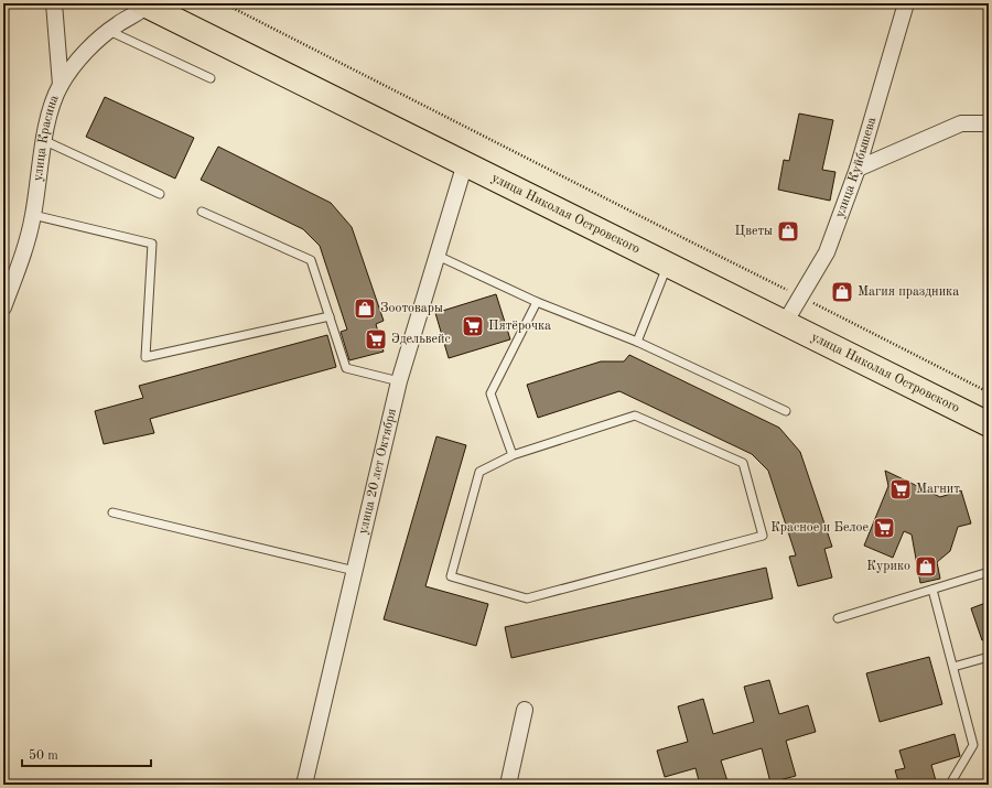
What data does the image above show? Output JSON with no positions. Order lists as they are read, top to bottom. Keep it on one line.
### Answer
{"streets":{"main road":["улица Николая Островского"],"street":["улица Красина","улица Куйбышева","улица 20 лет Октября"]},"crossings":[["улица Красина","улица Николая Островского"],["улица Куйбышева","улица Николая Островского"],["улица Николая Островского","улица 20 лет Октября"]],"places":{"shop":["Цветы","Магия праздника","Зоотовары","Курико"],"supermarket":["Пятёрочка","Эдельвейс","Магнит","Красное и Белое"]},"scale_bar":"50 m"}
